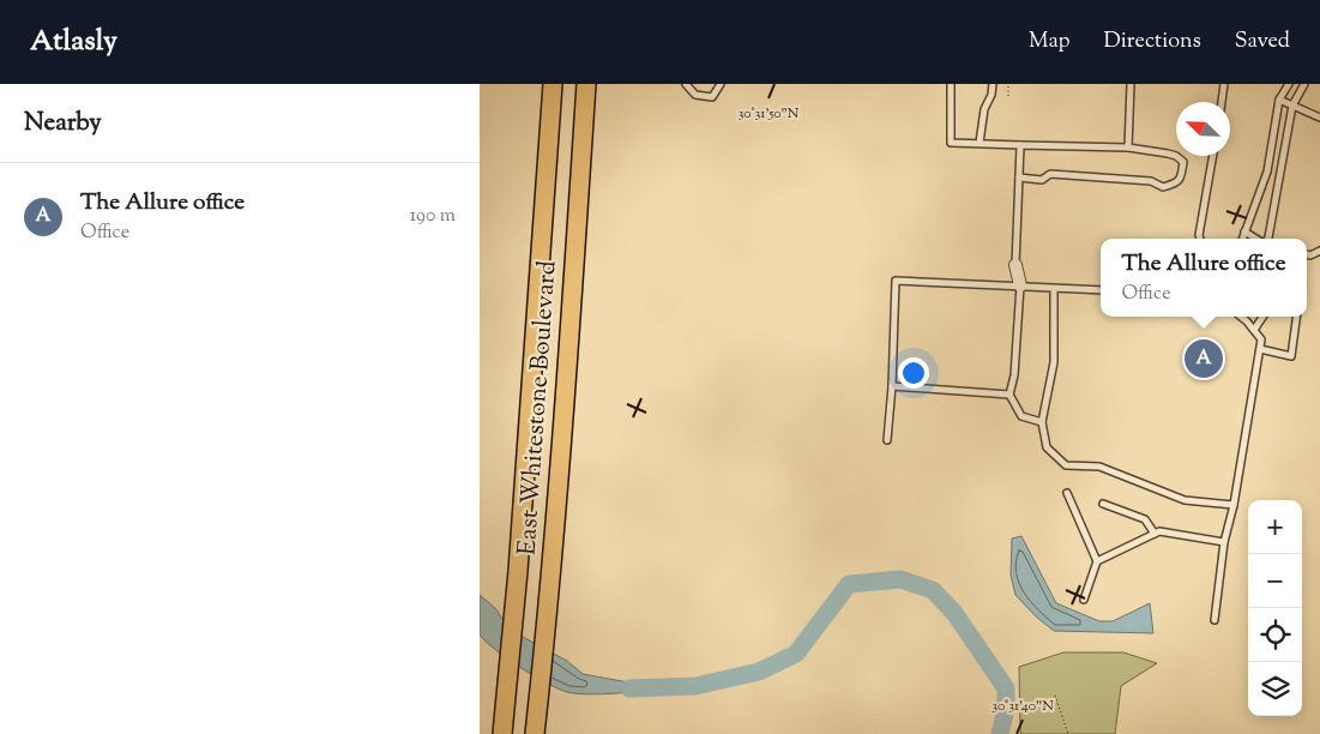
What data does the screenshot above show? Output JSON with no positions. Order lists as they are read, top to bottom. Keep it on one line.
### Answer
{"streets":{"main road":["East Whitestone Boulevard"]},"north":"top left","page":{"header":"Atlasly","nav":["Map","Directions","Saved"],"heading":"Nearby","list":[{"mark":"A","name":"The Allure office","note":"Office","value":"190 m"}],"popup":["The Allure office","Office"],"pins":"A","map_buttons":["+","−"]},"coordinates":["30°31'50\"N","30°31'40\"N"]}
